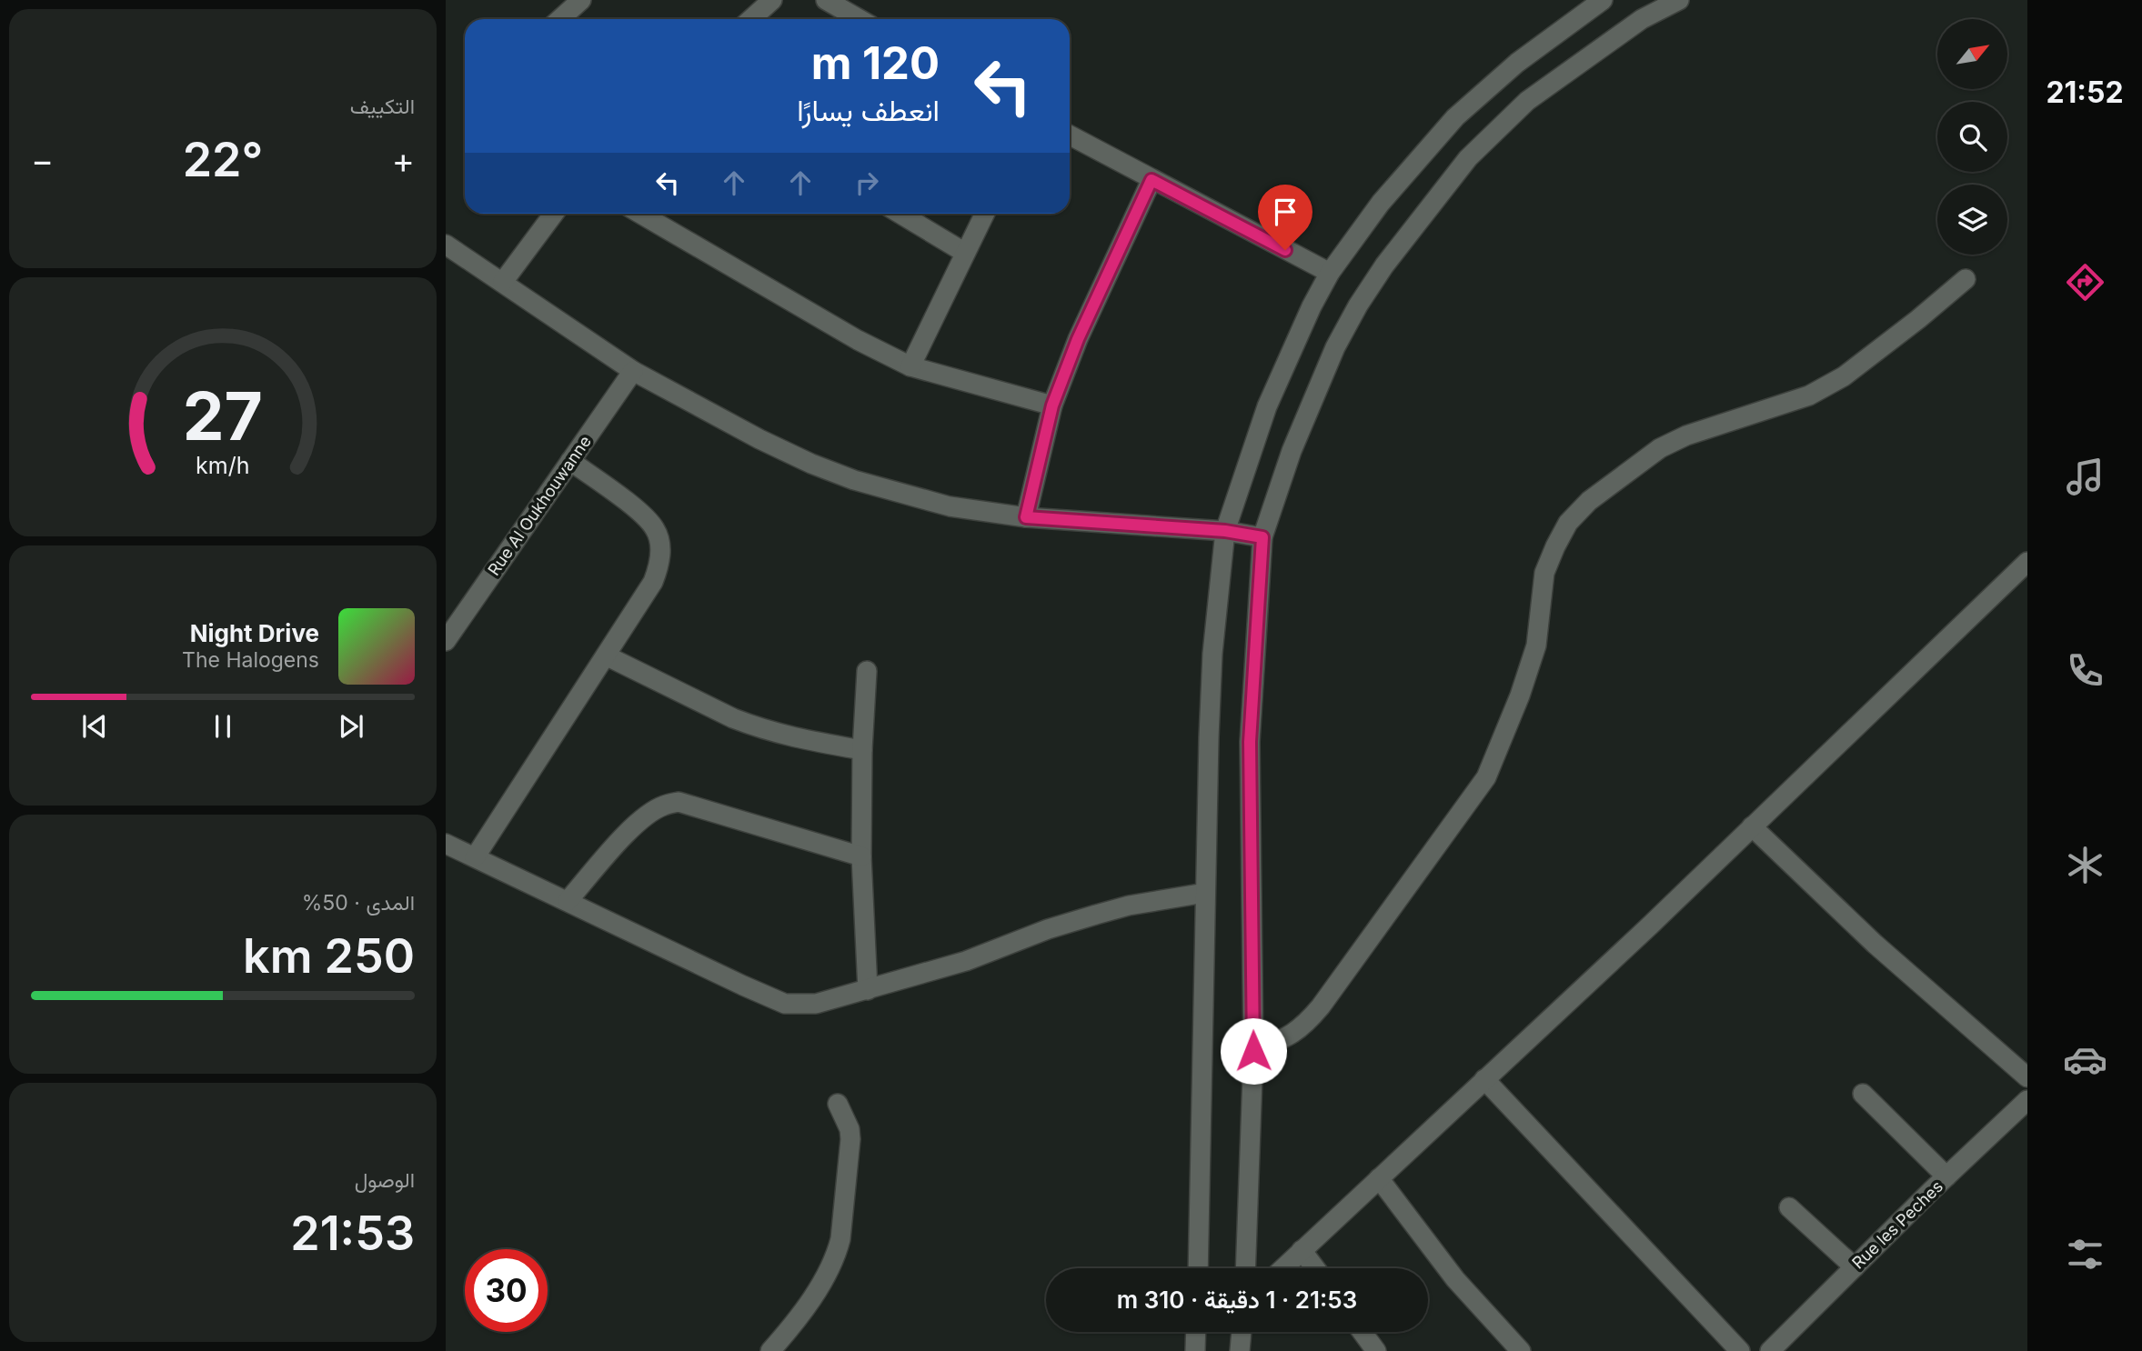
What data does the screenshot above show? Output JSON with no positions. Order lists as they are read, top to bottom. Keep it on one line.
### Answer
{"streets":{"street":["Rue Al Oukhouwanne","Rue les Peches"]},"north":"top right","page":{"tabs":"21:52","tile":["التكييف",["المدى · 50%","250 km"],["الوصول","21:53"]],"turn":["120 m","انعطف يسارًا"],"heat":["−","22°","+"],"song":["Night Drive","The Halogens"],"limit":"30","trip":"21:53 · 1 دقيقة · 310 m","gauge":["27","km/h"]}}
